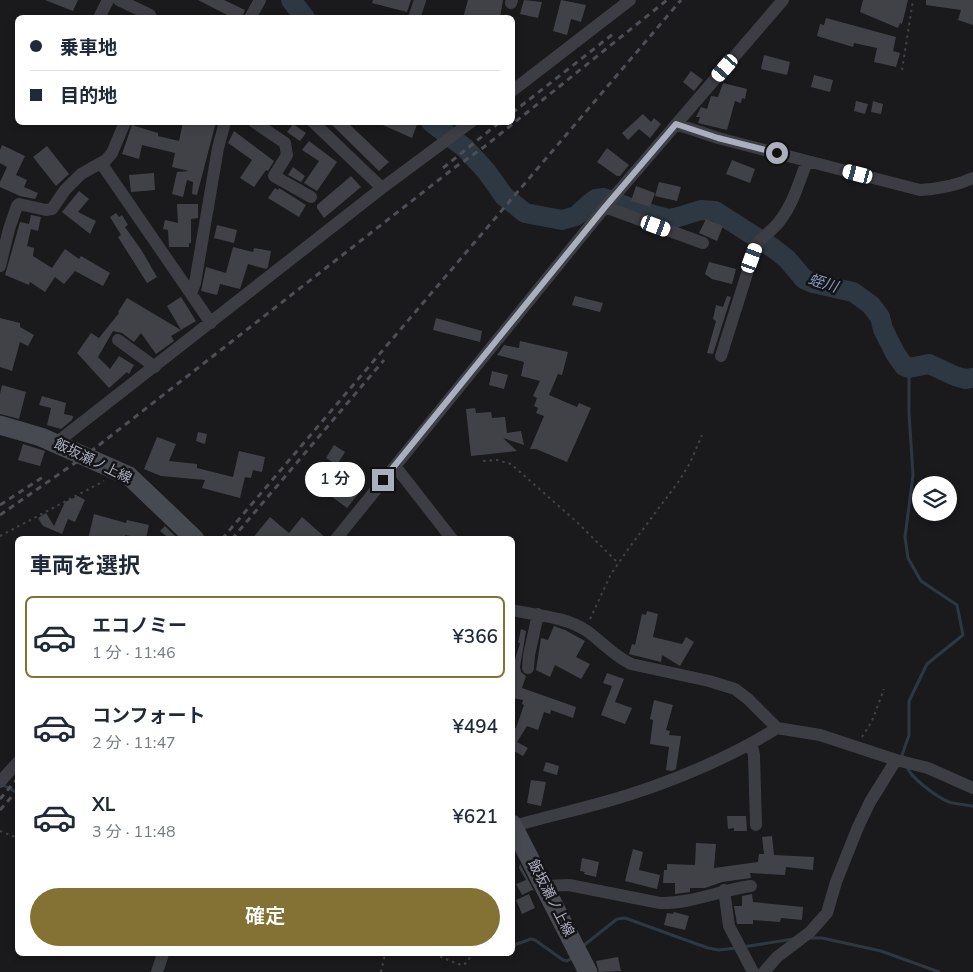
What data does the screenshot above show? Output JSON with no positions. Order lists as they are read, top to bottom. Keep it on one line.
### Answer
{"streets":{"main road":["飯坂瀬ノ上線"]},"water":["蛭川"],"page":{"banner":["乗車地","目的地"],"bubble":"1 分","heading":"車両を選択","list":[{"name":"エコノミー","note":"1 分 · 11:46","value":"¥366"},{"name":"コンフォート","note":"2 分 · 11:47","value":"¥494"},{"name":"XL","note":"3 分 · 11:48","value":"¥621"}],"buttons":"確定"}}
